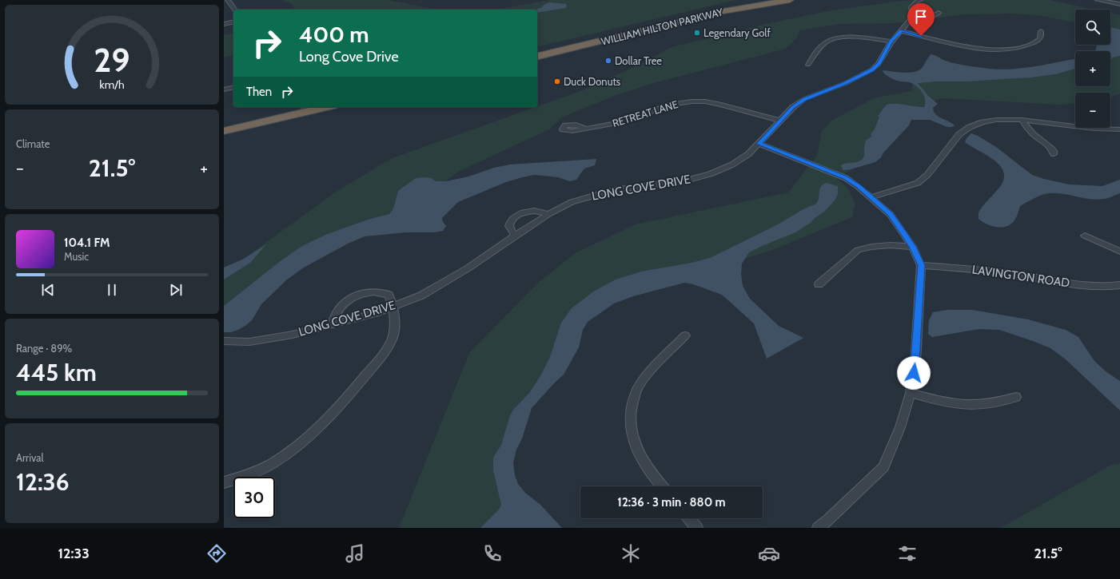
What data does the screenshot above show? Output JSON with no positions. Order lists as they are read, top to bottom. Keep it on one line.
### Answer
{"streets":{"highway":["WILLIAM HILTON PARKWAY"],"street":["RETREAT LANE","LONG COVE DRIVE","LAVINGTON ROAD"]},"crossings":[["RETREAT LANE","LONG COVE DRIVE"]],"places":["Legendary Golf","Dollar Tree","Duck Donuts"],"page":{"map_buttons":["+","−"],"turn":["400 m","Long Cove Drive"],"then":"Then","tile":["Climate",["Range · 89%","445 km"],["Arrival","12:36"]],"heat":["−","21.5°","+"],"song":["104.1 FM","Music"],"limit":"30","trip":"12:36 · 3 min · 880 m","tabs":["12:33","21.5°"],"gauge":["29","km/h"]}}
